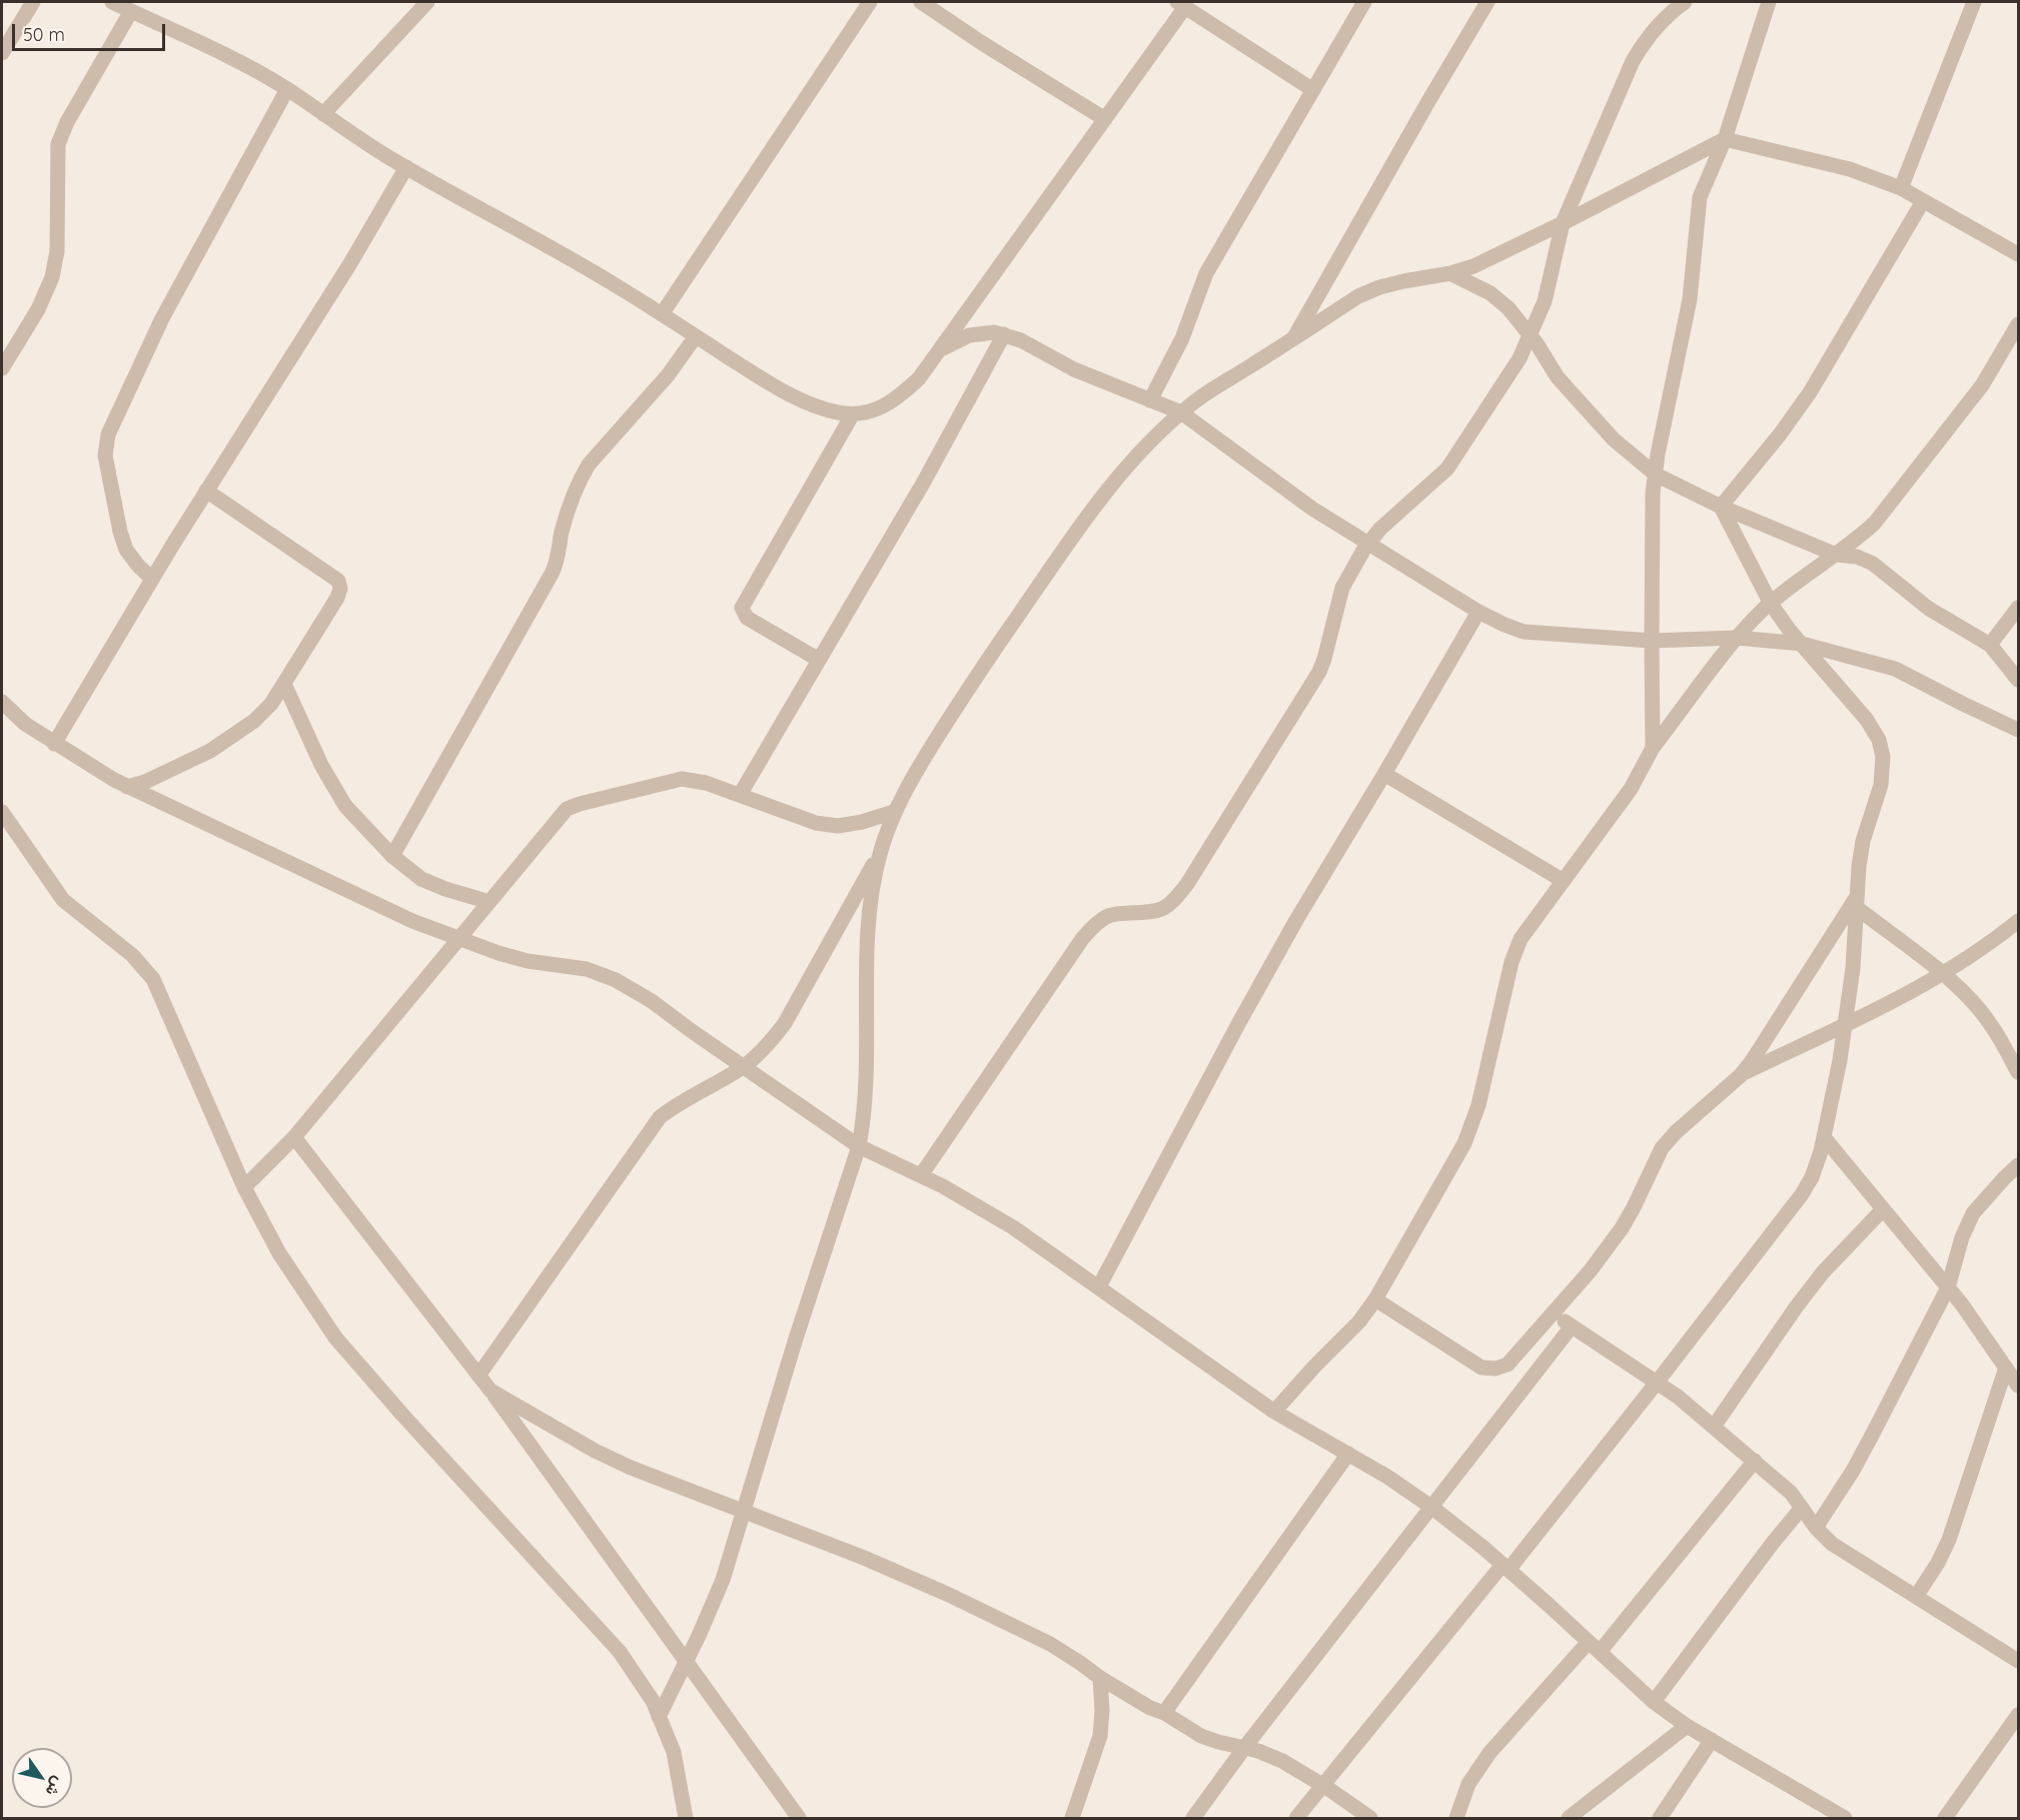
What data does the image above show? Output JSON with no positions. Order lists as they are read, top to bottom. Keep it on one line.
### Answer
{"scale_bar":"50 m","north":"bottom right"}
